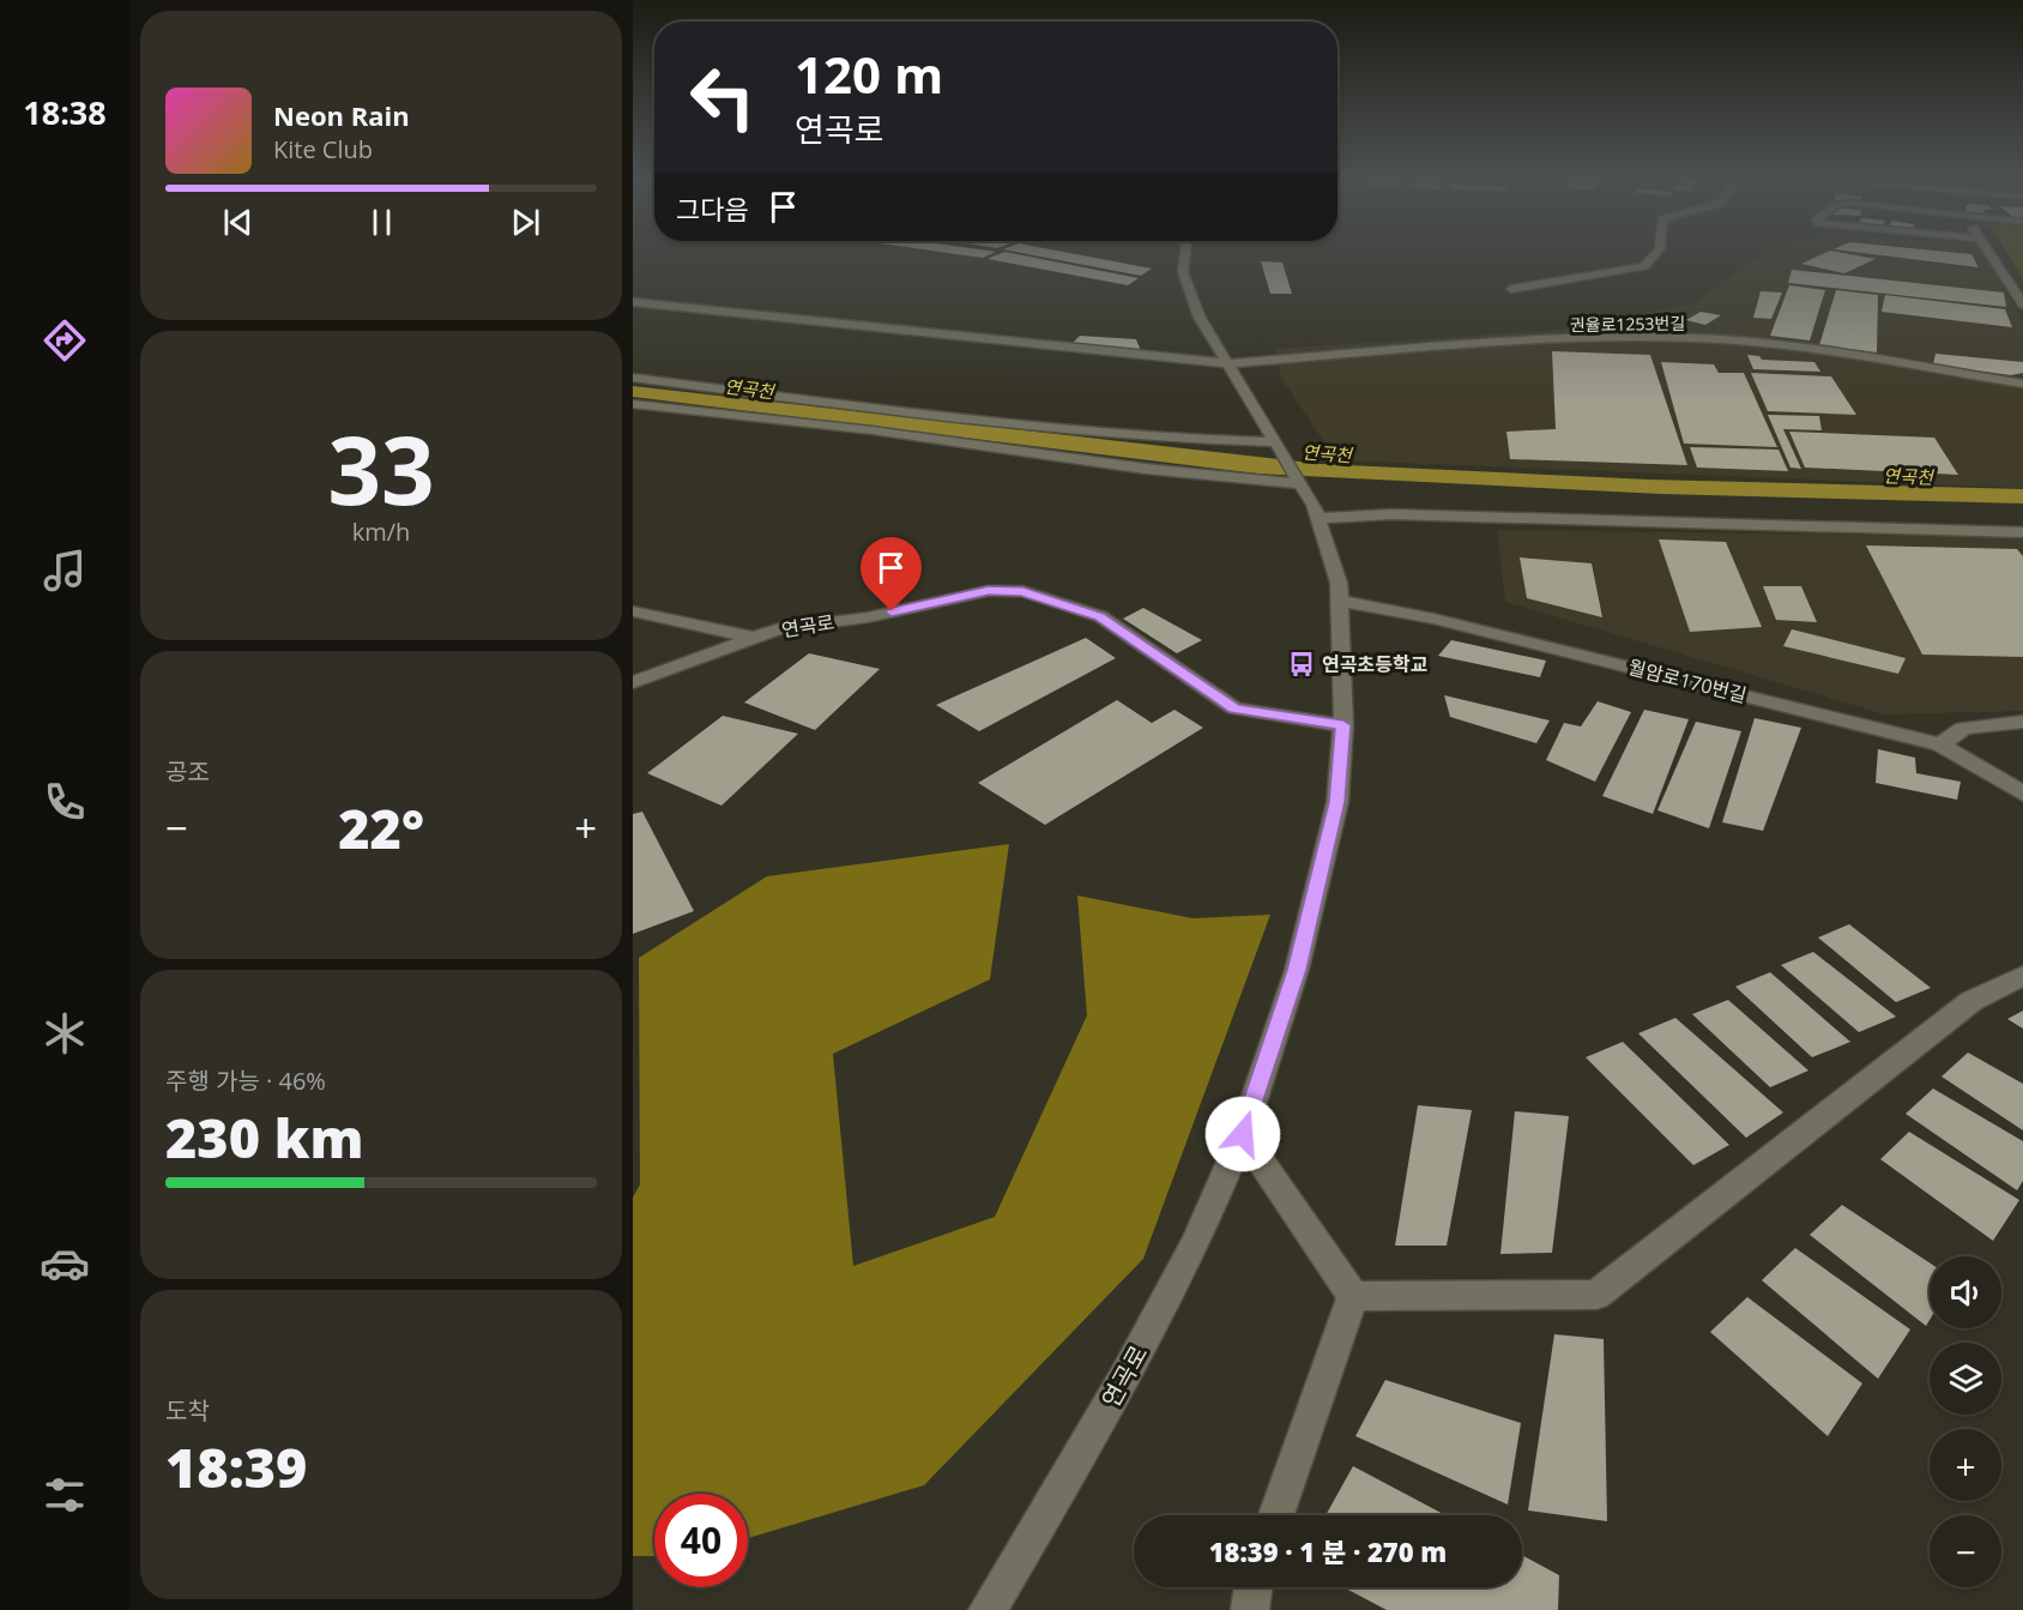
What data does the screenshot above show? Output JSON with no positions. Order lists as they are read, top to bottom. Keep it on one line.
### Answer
{"streets":{"street":["권율로1253번길","연곡로","월암로170번길"]},"crossings":[["연곡로","월암로170번길"]],"water":["연곡천"],"places":{"bus stop":["연곡초등학교"]},"page":{"tabs":"18:38","turn":["120 m","연곡로"],"song":["Neon Rain","Kite Club"],"then":"그다음","tile":[["33","km/h"],"공조",["주행 가능 · 46%","230 km"],["도착","18:39"]],"heat":["−","22°","+"],"map_buttons":["+","−"],"limit":"40","trip":"18:39 · 1 분 · 270 m"}}
